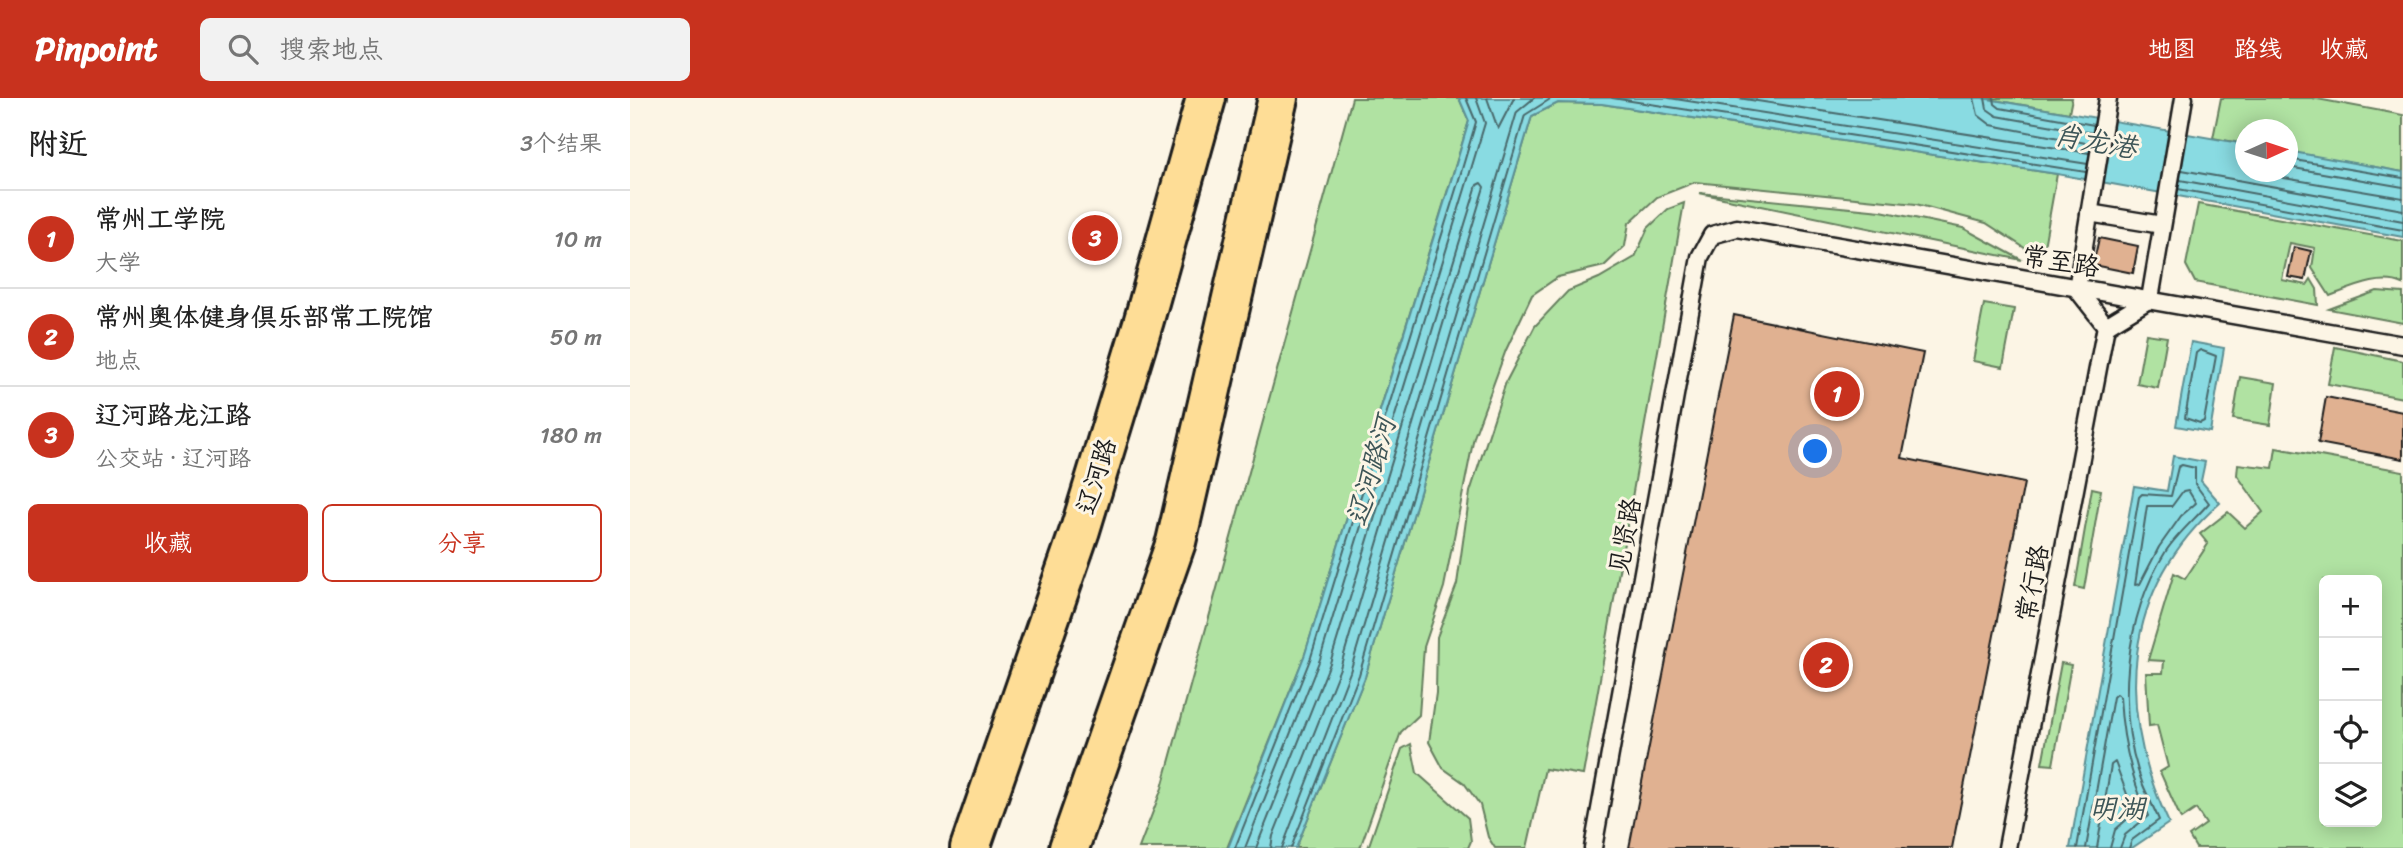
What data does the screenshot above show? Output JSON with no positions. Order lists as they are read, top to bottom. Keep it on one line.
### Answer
{"streets":{"main road":["辽河路"],"lane":["常至路","见贤路","常行路"]},"crossings":[["常至路","见贤路"]],"water":["肖龙港","辽河路河","明湖"],"north":"right","page":{"header":"Pinpoint","search":"搜索地点","nav":["地图","路线","收藏"],"heading":["附近","3个结果"],"list":[{"mark":"1","name":"常州工学院","note":"大学","value":"10 m"},{"mark":"2","name":"常州奥体健身俱乐部常工院馆","note":"地点","value":"50 m"},{"mark":"3","name":"辽河路龙江路","note":"公交站 · 辽河路","value":"180 m"}],"pins":["3","1","2"],"buttons":["收藏","分享"],"map_buttons":["+","−"]}}
